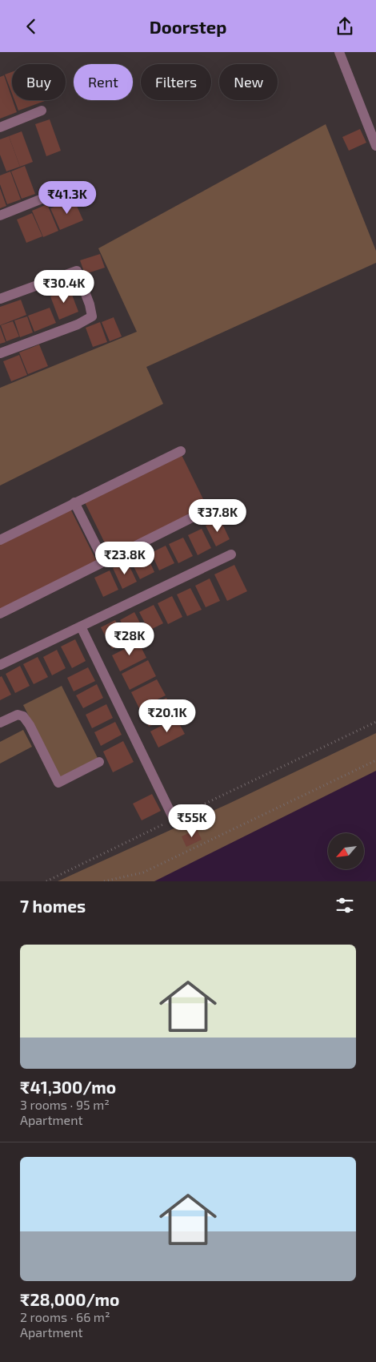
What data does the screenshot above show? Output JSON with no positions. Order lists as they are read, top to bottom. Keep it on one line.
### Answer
{"north":"bottom left","page":{"header":"Doorstep","chip":["Buy","Rent","Filters","New"],"price":["₹41.3K","₹30.4K","₹37.8K","₹23.8K","₹28K","₹20.1K","₹55K"],"heading":"7 homes","list":[{"name":"₹41,300/mo","note":"3 rooms · 95 m² · Apartment"},{"name":"₹28,000/mo","note":"2 rooms · 66 m² · Apartment"}]}}
